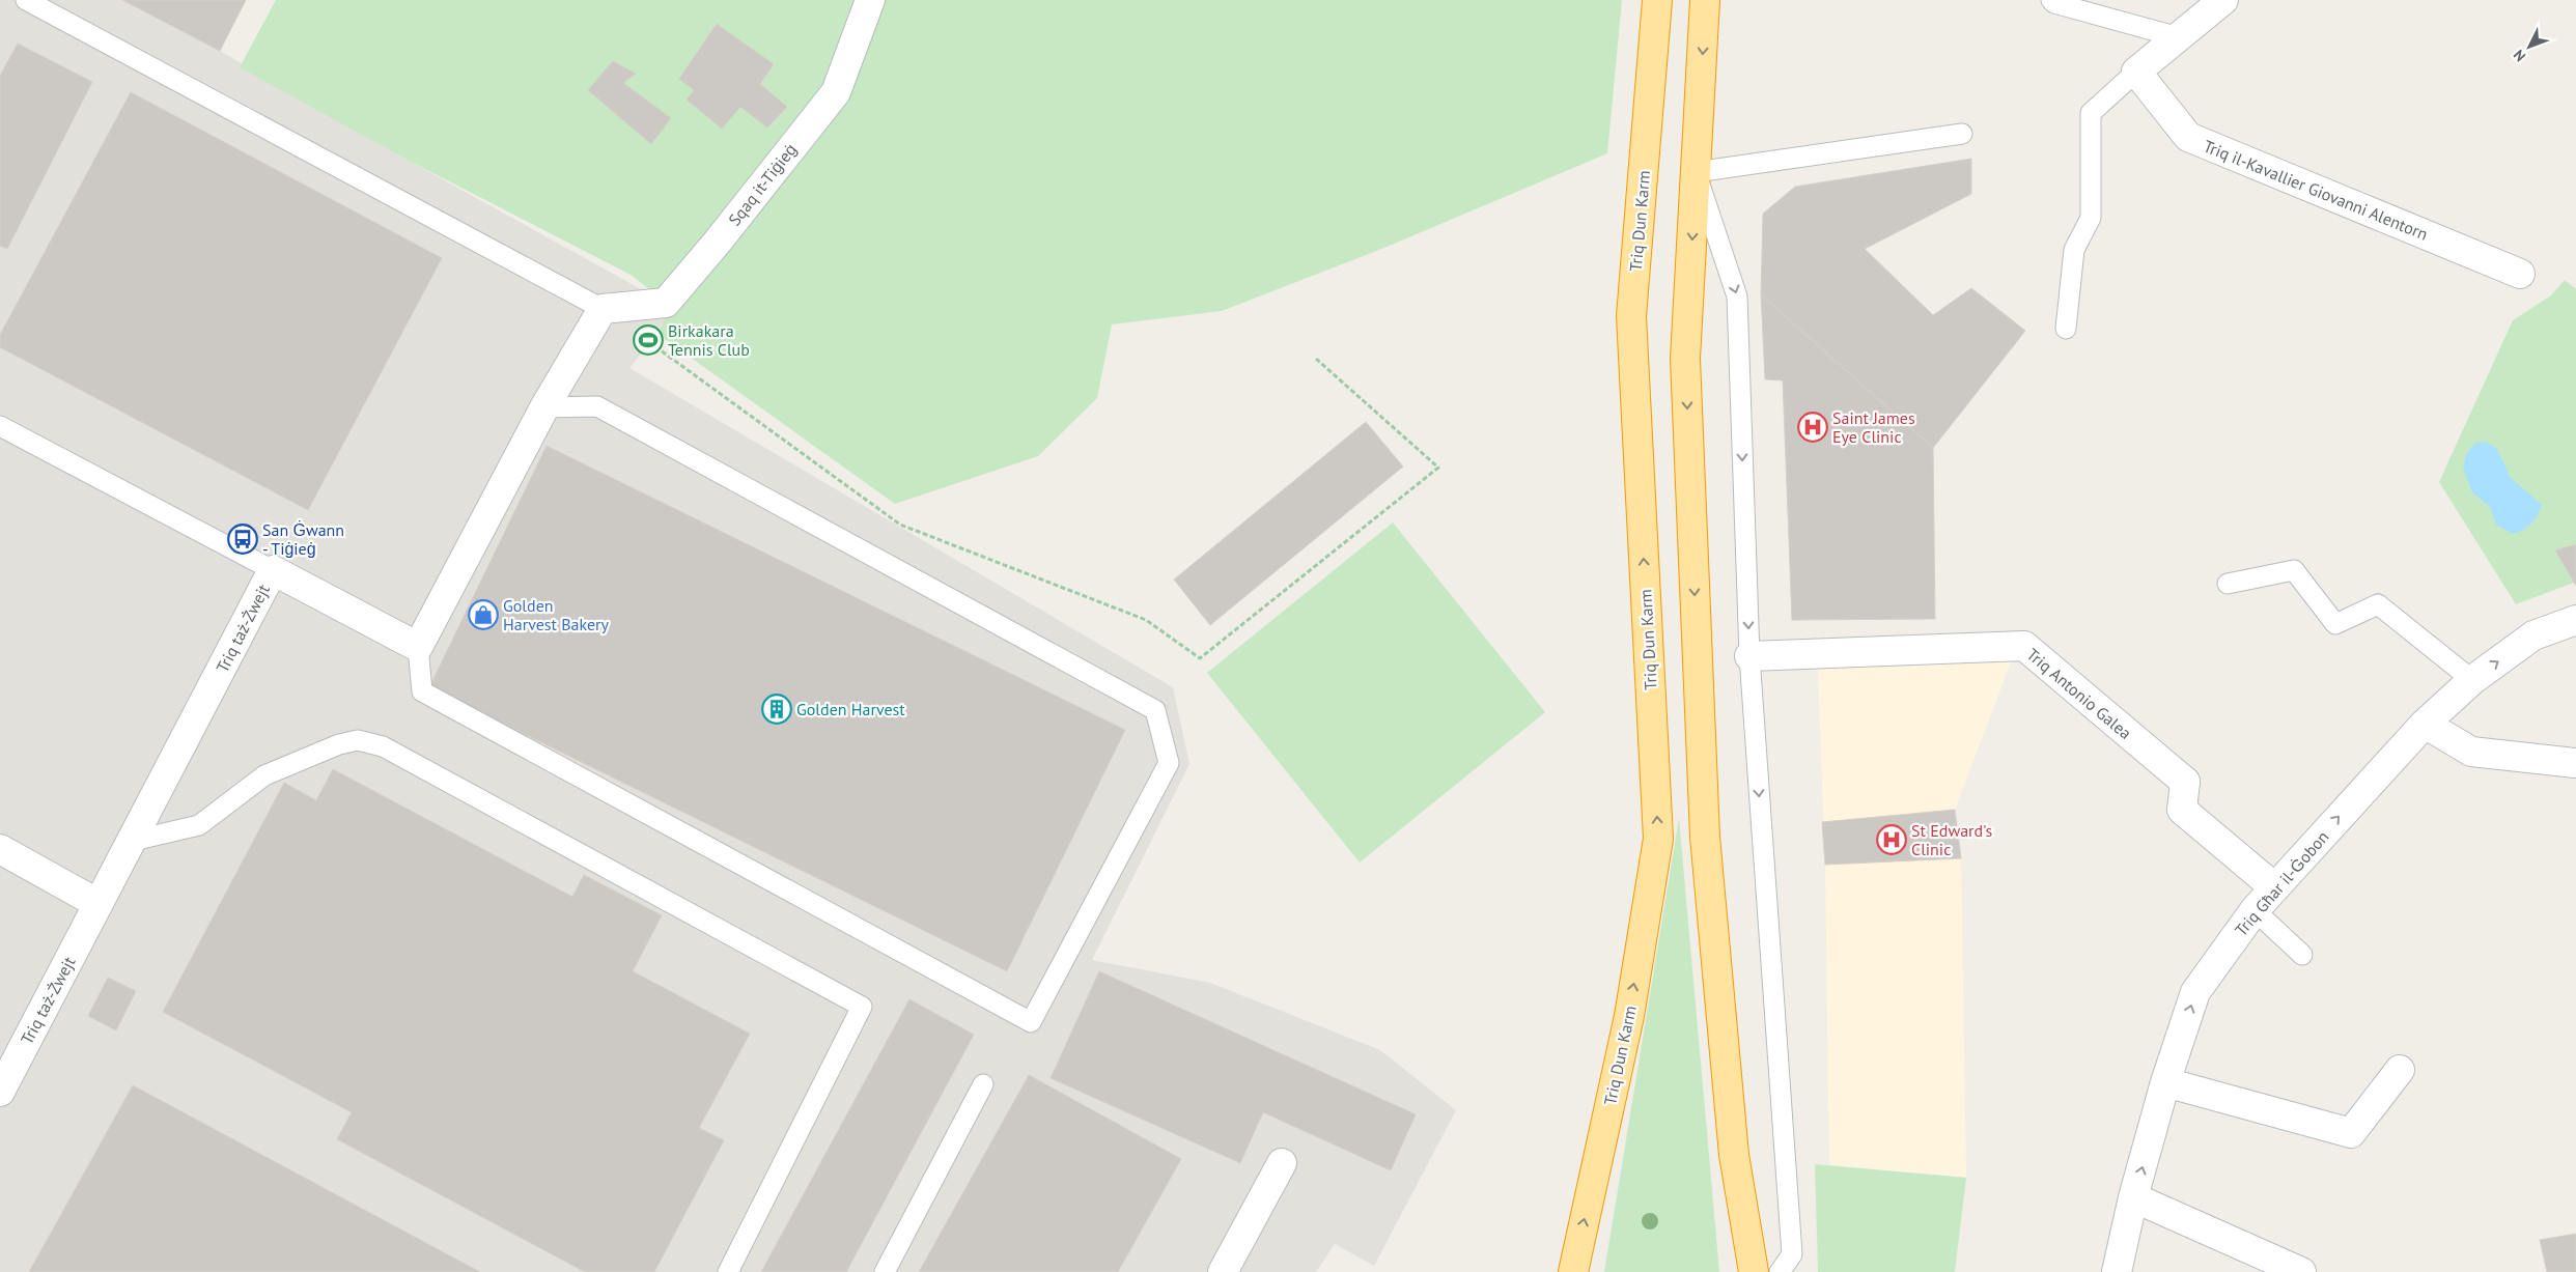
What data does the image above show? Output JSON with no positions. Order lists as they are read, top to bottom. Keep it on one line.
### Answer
{"streets":{"highway":["Triq Dun Karm"],"street":["Sqaq it-Tiġieġ","Triq il-Kavallier Giovanni Alentorn","Triq taż-Żwejt","Triq Antonio Galea","Triq Għar il-Ġobon"]},"crossings":[["Triq Antonio Galea","Triq Għar il-Ġobon"]],"one_way":["Triq Għar il-Ġobon"],"places":{"sports":["Birkakara Tennis Club"],"hospital":["Saint James Eye Clinic","St Edward's Clinic"],"bus stop":["San Ġwann - Tiġieġ"],"shop":["Golden Harvest Bakery"],"building":["Golden Harvest"]},"north":"bottom left"}
